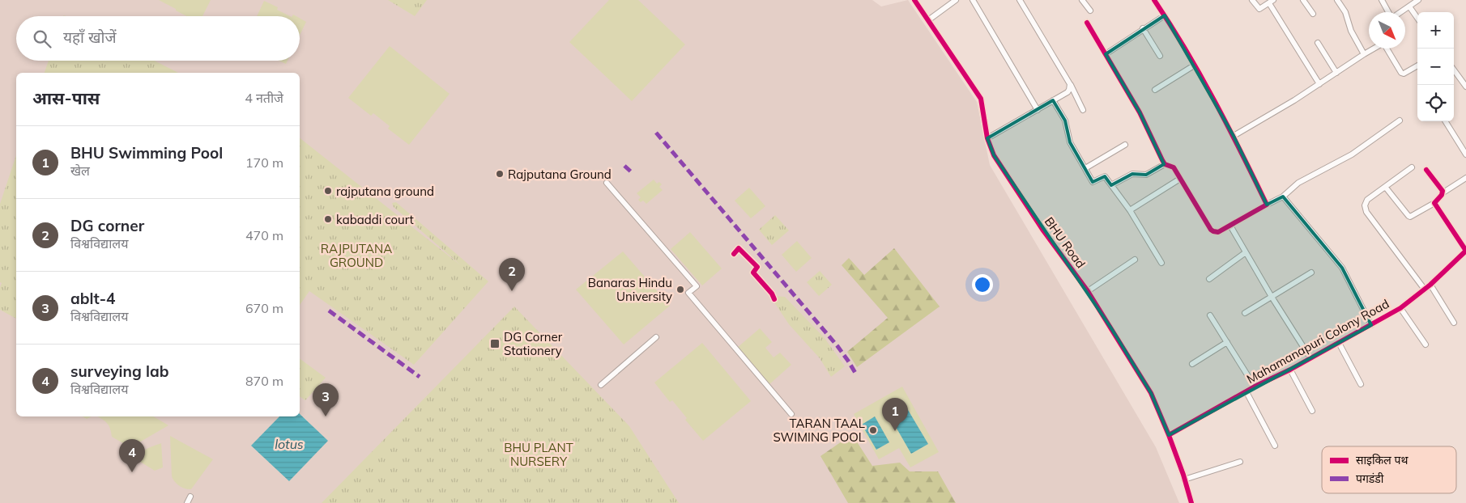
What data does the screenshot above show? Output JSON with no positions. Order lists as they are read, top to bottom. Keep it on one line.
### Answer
{"streets":{"street":["BHU Road","Mahamanapuri Colony Road"]},"crossings":[["BHU Road","Mahamanapuri Colony Road"]],"water":["lotus"],"parks":["RAJPUTANA GROUND","BHU PLANT NURSERY"],"places":{"other":["Rajputana Ground","rajputana ground","kabaddi court","Banaras Hindu University","TARAN TAAL SWIMING POOL"],"transit":["DG Corner Stationery"]},"legend":["साइकिल पथ","पगडंडी"],"north":"bottom right","page":{"map_buttons":["+","−"],"search":"यहाँ खोजें","heading":["आस-पास","4 नतीजे"],"list":[{"mark":"1","name":"BHU Swimming Pool","note":"खेल","value":"170 m"},{"mark":"2","name":"DG corner","note":"विश्वविद्यालय","value":"470 m"},{"mark":"3","name":"ablt-4","note":"विश्वविद्यालय","value":"670 m"},{"mark":"4","name":"surveying lab","note":"विश्वविद्यालय","value":"870 m"}],"pins":["2","3","1","4"]}}
